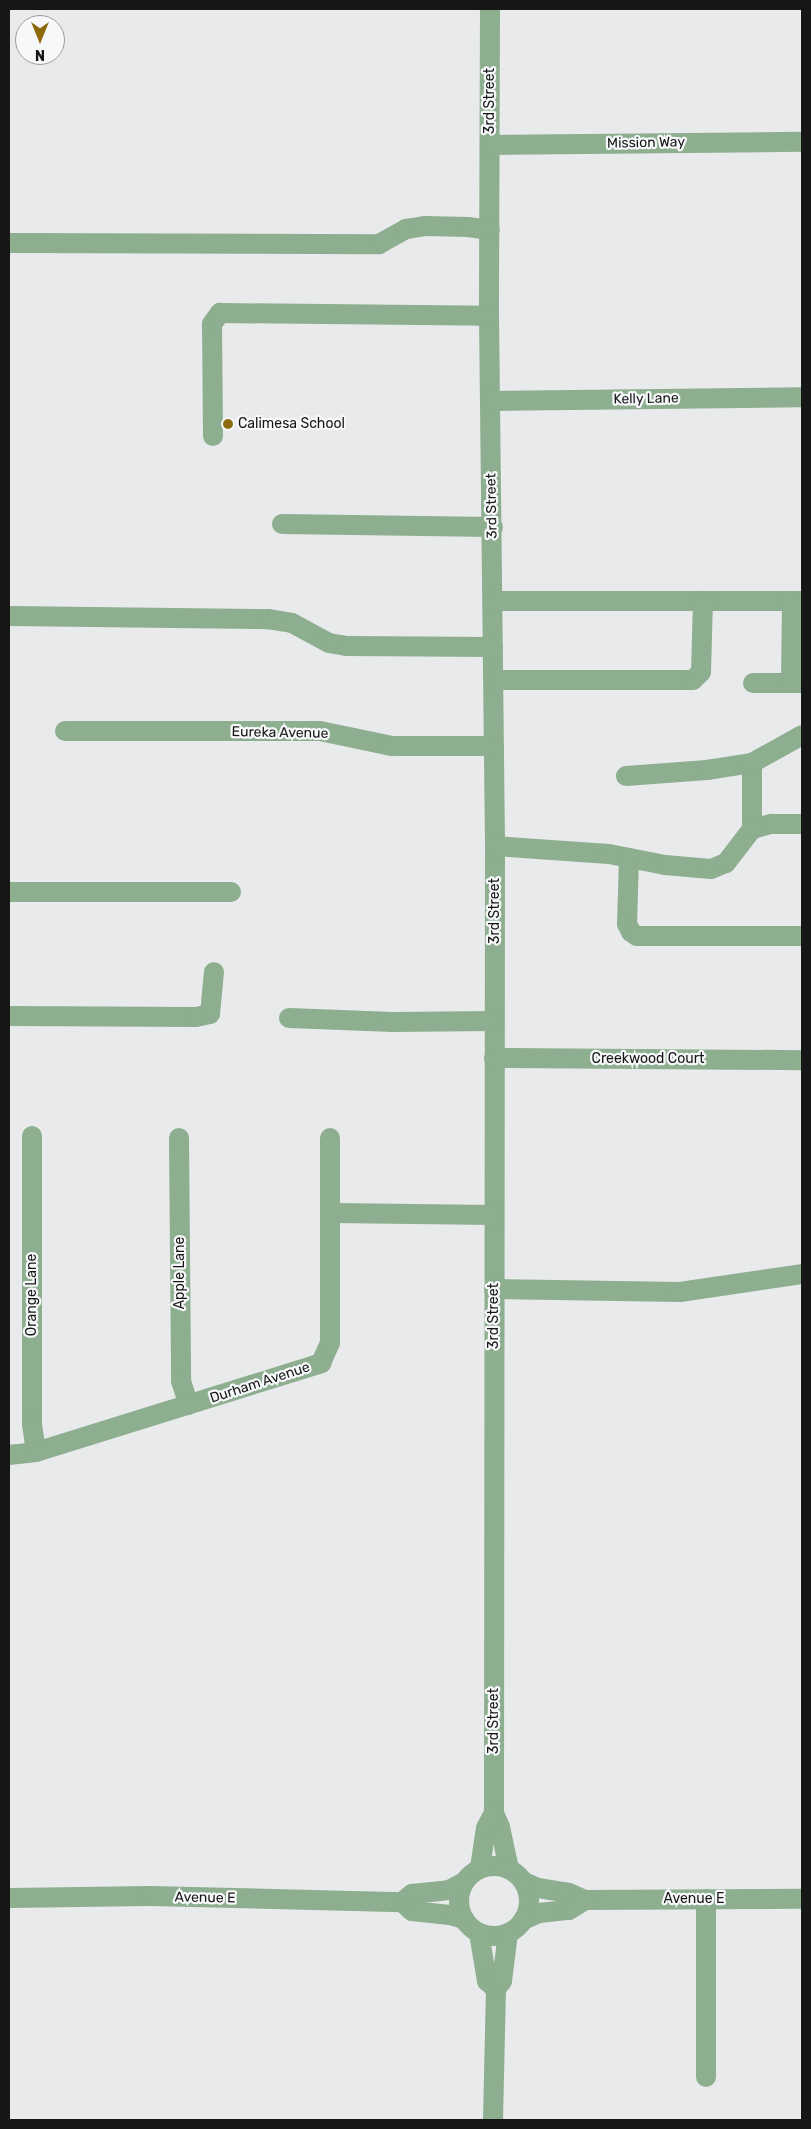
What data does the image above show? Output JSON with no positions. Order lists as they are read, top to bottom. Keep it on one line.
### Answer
{"streets":{"street":["3rd Street","Mission Way","Kelly Lane","Eureka Avenue","Creekwood Court","Apple Lane","Orange Lane","Durham Avenue","Avenue E"]},"crossings":[["3rd Street","Mission Way"],["3rd Street","Kelly Lane"],["3rd Street","Eureka Avenue"],["3rd Street","Creekwood Court"],["3rd Street","Avenue E"],["Apple Lane","Durham Avenue"],["Orange Lane","Durham Avenue"]],"places":["Calimesa School"],"north":"bottom"}
